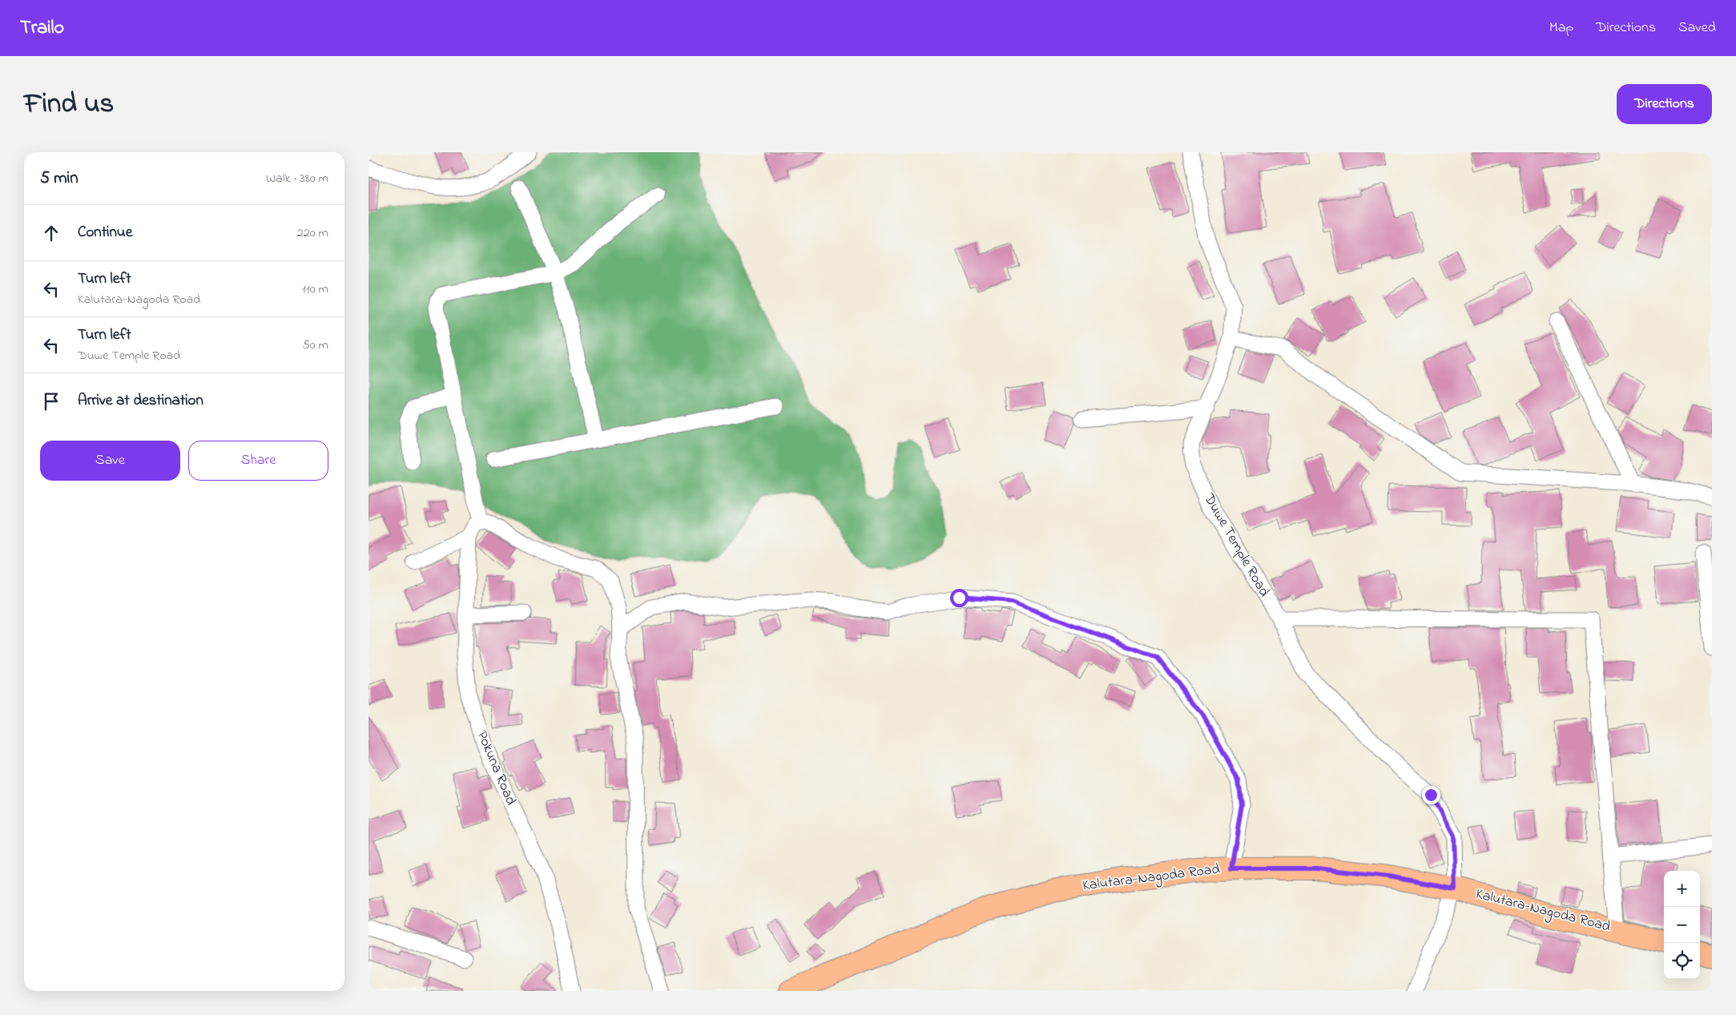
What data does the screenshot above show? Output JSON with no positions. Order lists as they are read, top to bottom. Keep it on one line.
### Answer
{"streets":{"main road":["Kalutara-Nagoda Road"],"street":["Duwe Temple Road","Pokuna Road"]},"crossings":[["Duwe Temple Road","Kalutara-Nagoda Road"]],"page":{"header":"Trailo","nav":["Map","Directions","Saved"],"title":"Find us","buttons":["Directions",["Save","Share"]],"heading":["5 min","Walk · 380 m"],"list":[["Continue","220 m"],["Turn left","Kalutara-Nagoda Road","110 m"],["Turn left","Duwe Temple Road","50 m"],"Arrive at destination"],"map_buttons":["+","−"]}}
